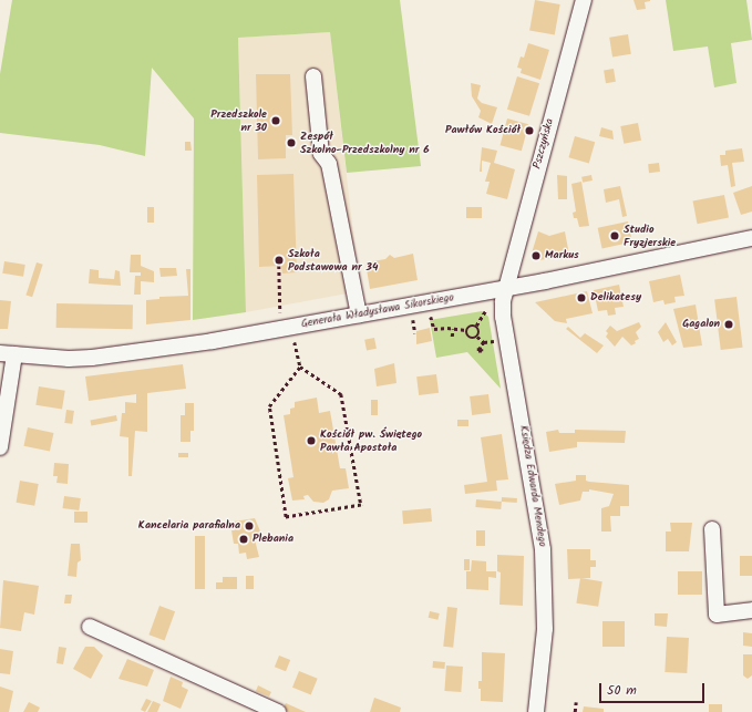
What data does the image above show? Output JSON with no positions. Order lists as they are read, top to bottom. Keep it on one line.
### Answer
{"streets":{"street":["Pszczyńska","Generała Władysława Sikorskiego","Księdza Edwarda Mendego"]},"crossings":[["Pszczyńska","Generała Władysława Sikorskiego"],["Pszczyńska","Księdza Edwarda Mendego"],["Generała Władysława Sikorskiego","Księdza Edwarda Mendego"]],"places":["Przedszkole nr 30","Pawłów Kościół","Zespół Szkolno-Przedszkolny nr 6","Studio Fryzjerskie","Markus","Szkoła Podstawowa nr 34","Delikatesy","Gagalon","Kościół pw. Świętego Pawła Apostoła","Kancelaria parafialna","Plebania"],"scale_bar":"50 m"}
